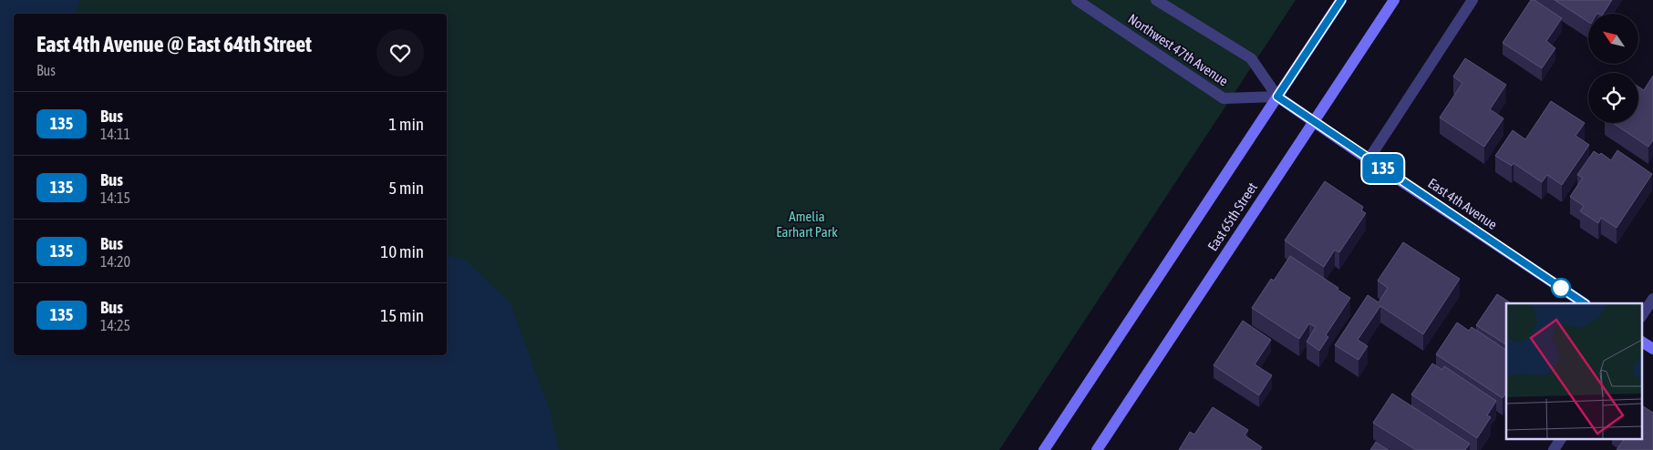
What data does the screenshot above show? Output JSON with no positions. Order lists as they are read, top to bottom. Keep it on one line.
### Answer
{"streets":{"main road":["East 4th Avenue","East 65th Street"],"street":["Northwest 47th Avenue"]},"crossings":[["Northwest 47th Avenue","East 4th Avenue"],["East 4th Avenue","East 65th Street"]],"parks":["Amelia Earhart Park"],"lines":["bus line 135"],"north":"top left","page":{"on_map":"135","heading":["East 4th Avenue @ East 64th Street","Bus"],"list":[{"mark":"135","name":"Bus","note":"14:11","value":"1 min"},{"mark":"135","name":"Bus","note":"14:15","value":"5 min"},{"mark":"135","name":"Bus","note":"14:20","value":"10 min"},{"mark":"135","name":"Bus","note":"14:25","value":"15 min"}]}}
